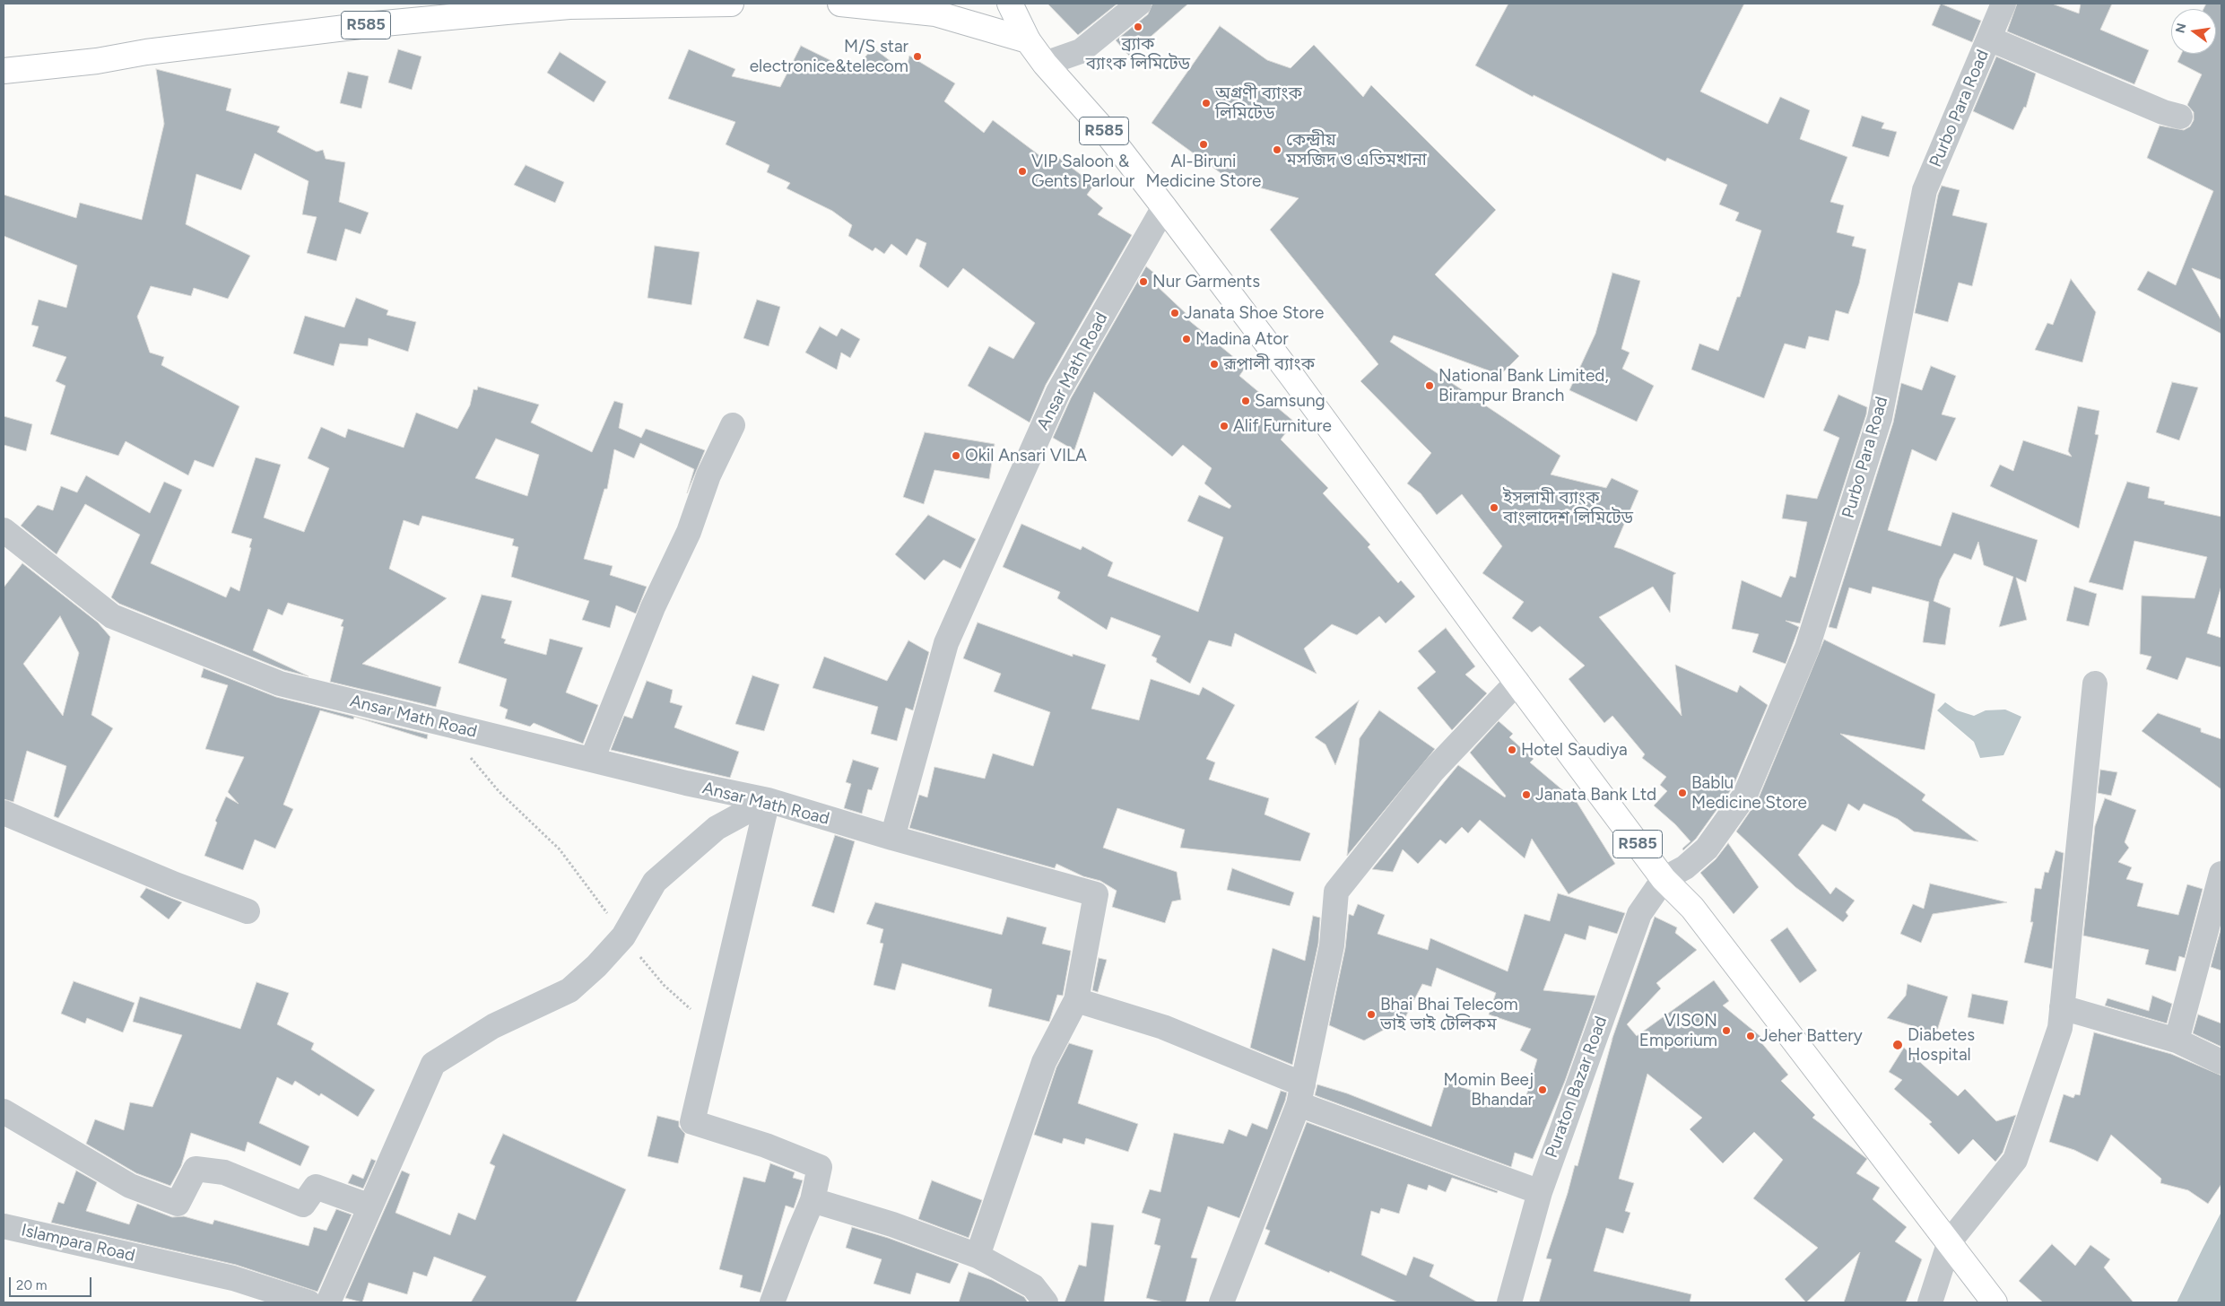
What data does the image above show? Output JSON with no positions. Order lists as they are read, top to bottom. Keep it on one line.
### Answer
{"streets":{"main road":["R585"],"street":["Purbo Para Road","Ansar Math Road","Puraton Bazar Road","Islampara Road"]},"crossings":[["R585","Purbo Para Road"],["R585","Ansar Math Road"],["R585","Puraton Bazar Road"],["Purbo Para Road","Puraton Bazar Road"]],"places":["ব্র্যাক ব্যাংক লিমিটেড","M/S star electronice&telecom","অগ্রণী ব্যাংক লিমিটেড","Al-Biruni Medicine Store","কেন্দ্রীয় মসজিদ ও এতিমখানা","VIP Saloon & Gents Parlour","Nur Garments","Janata Shoe Store","Madina Ator","রূপালী ব্যাংক","National Bank Limited, Birampur Branch","Samsung","Alif Furniture","Okil Ansari VILA","ইসলামী ব্যাংক বাংলাদেশ লিমিটেড","Hotel Saudiya","Bablu Medicine Store","Janata Bank Ltd","Bhai Bhai Telecom ভাই ভাই টেলিকম","VISON Emporium","Jeher Battery","Diabetes Hospital","Momin Beej Bhandar"],"scale_bar":"20 m","north":"left"}
